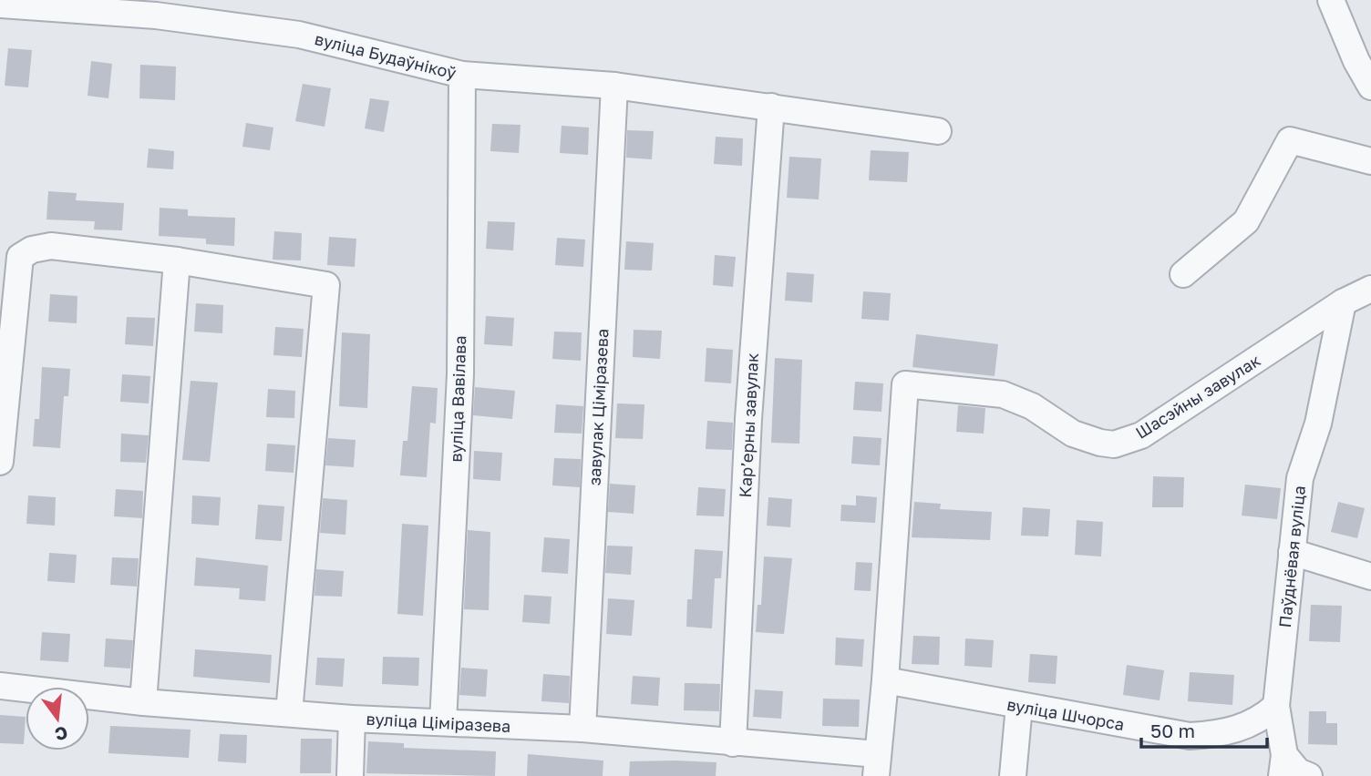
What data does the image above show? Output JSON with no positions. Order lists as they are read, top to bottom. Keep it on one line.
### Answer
{"streets":{"street":["вуліца Будаўнікоў","Шасэйны завулак","вуліца Вавілава","завулак Ціміразева","Карʼерны завулак","Паўднёвая вуліца","вуліца Шчорса","вуліца Ціміразева"]},"crossings":[["вуліца Будаўнікоў","вуліца Вавілава"],["вуліца Будаўнікоў","завулак Ціміразева"],["вуліца Будаўнікоў","Карʼерны завулак"],["Шасэйны завулак","Паўднёвая вуліца"],["Шасэйны завулак","вуліца Шчорса"],["вуліца Вавілава","вуліца Ціміразева"],["завулак Ціміразева","вуліца Ціміразева"],["Карʼерны завулак","вуліца Ціміразева"],["Паўднёвая вуліца","вуліца Шчорса"]],"scale_bar":"50 m","north":"bottom"}
